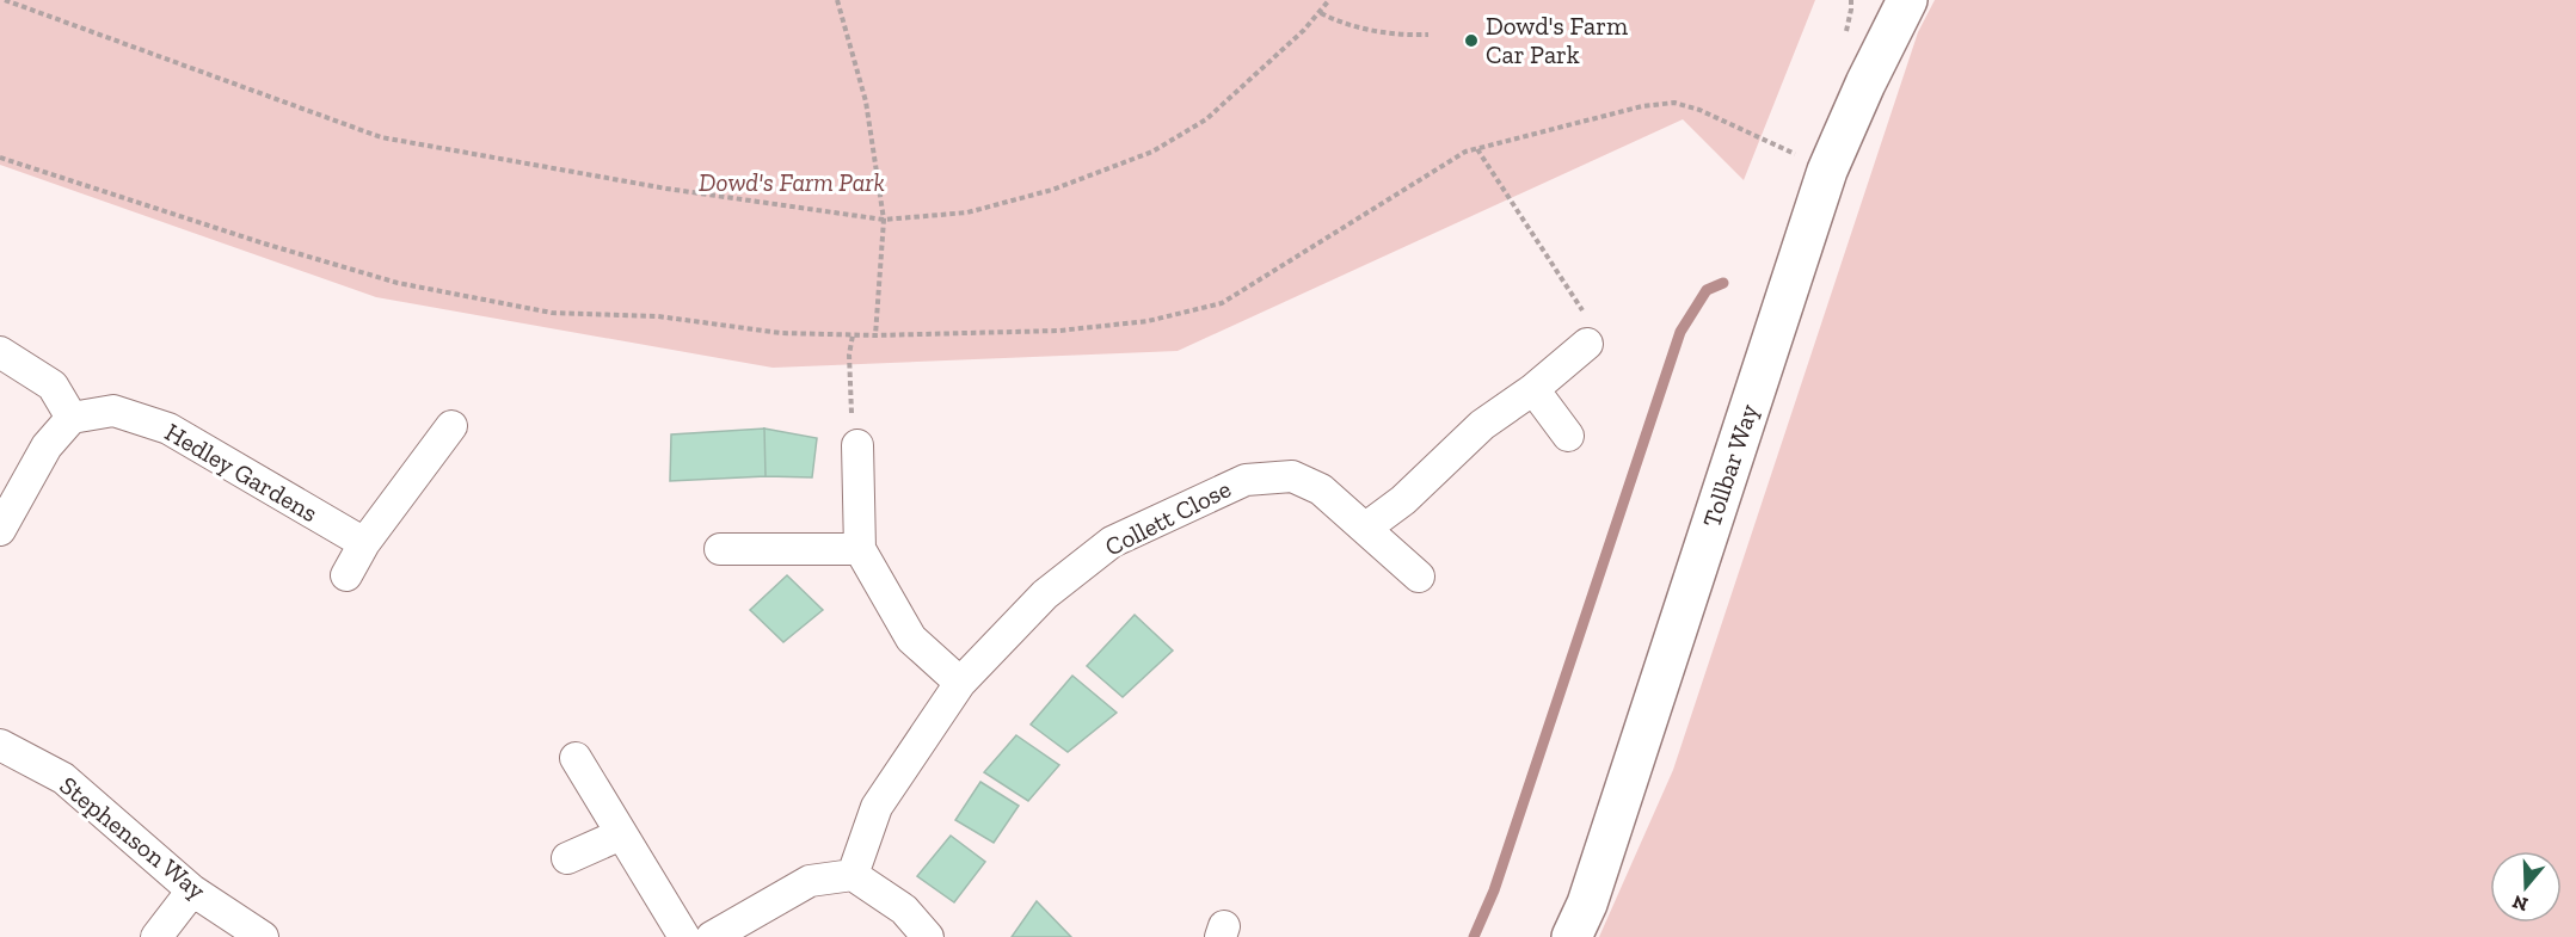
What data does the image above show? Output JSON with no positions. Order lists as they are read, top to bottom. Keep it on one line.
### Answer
{"streets":{"main road":["Tollbar Way"],"street":["Hedley Gardens","Collett Close","Stephenson Way"]},"parks":["Dowd's Farm Park"],"places":["Dowd's Farm Car Park"],"north":"bottom"}
